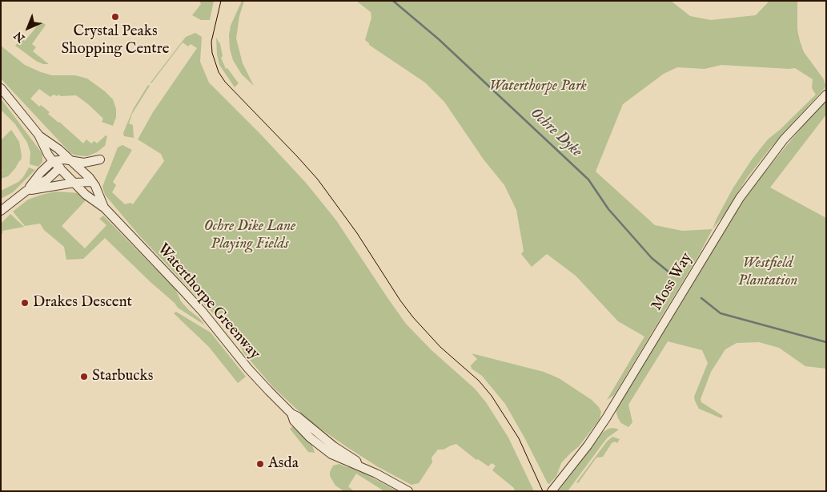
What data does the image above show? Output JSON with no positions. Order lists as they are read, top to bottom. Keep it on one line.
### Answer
{"streets":{"street":["Moss Way","Waterthorpe Greenway"]},"water":["Ochre Dyke"],"parks":["Waterthorpe Park","Ochre Dike Lane Playing Fields","Westfield Plantation"],"places":["Crystal Peaks Shopping Centre","Drakes Descent","Starbucks","Asda"],"north":"bottom left"}
